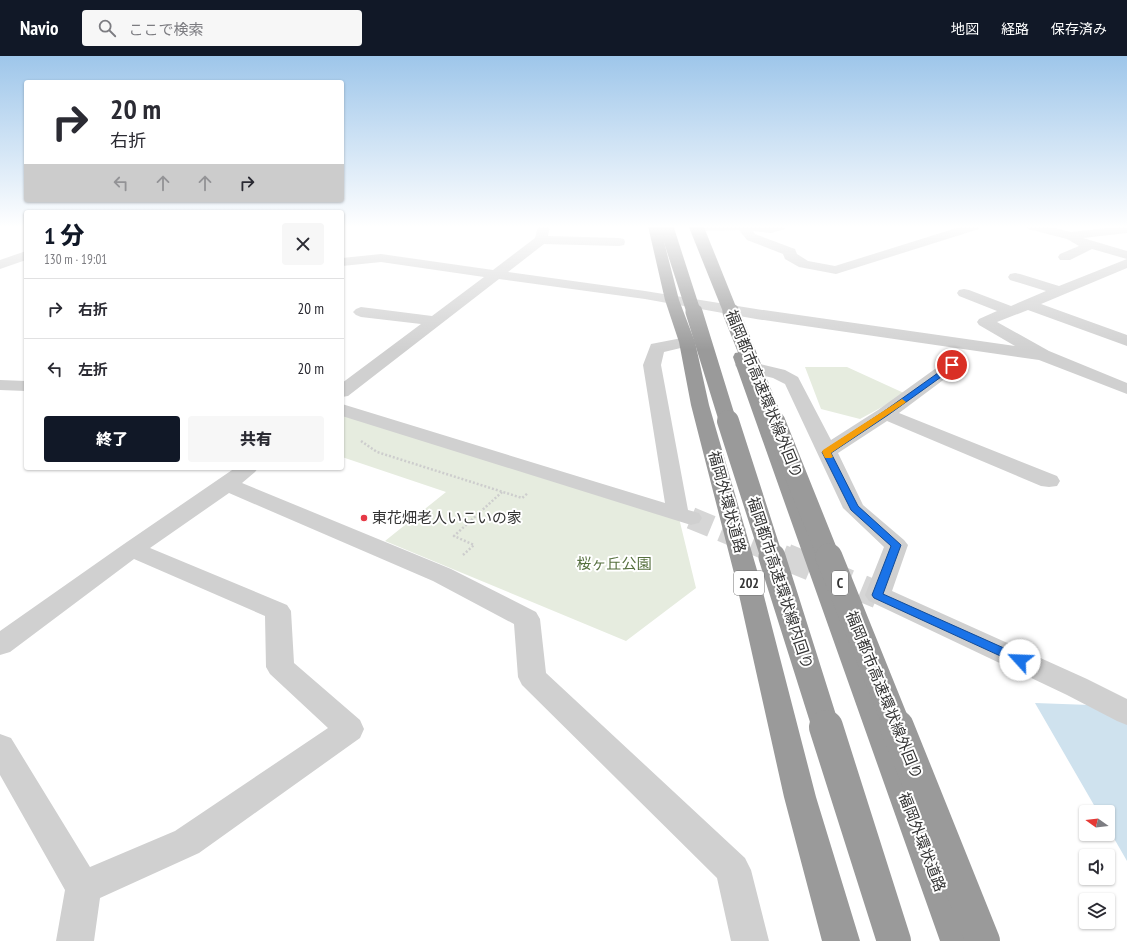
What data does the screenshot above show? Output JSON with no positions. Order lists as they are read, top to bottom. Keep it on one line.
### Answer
{"streets":{"highway":["福岡都市高速環状線外回り","福岡外環状道路","202","福岡都市高速環状線内回り","C"]},"parks":["桜ヶ丘公園"],"places":["東花畑老人いこいの家"],"north":"left","page":{"header":"Navio","search":"ここで検索","nav":["地図","経路","保存済み"],"turn":["20 m","右折"],"heading":["1 分","130 m · 19:01"],"list":[{"name":"右折","value":"20 m"},{"name":"左折","value":"20 m"}],"buttons":["終了","共有"]}}
